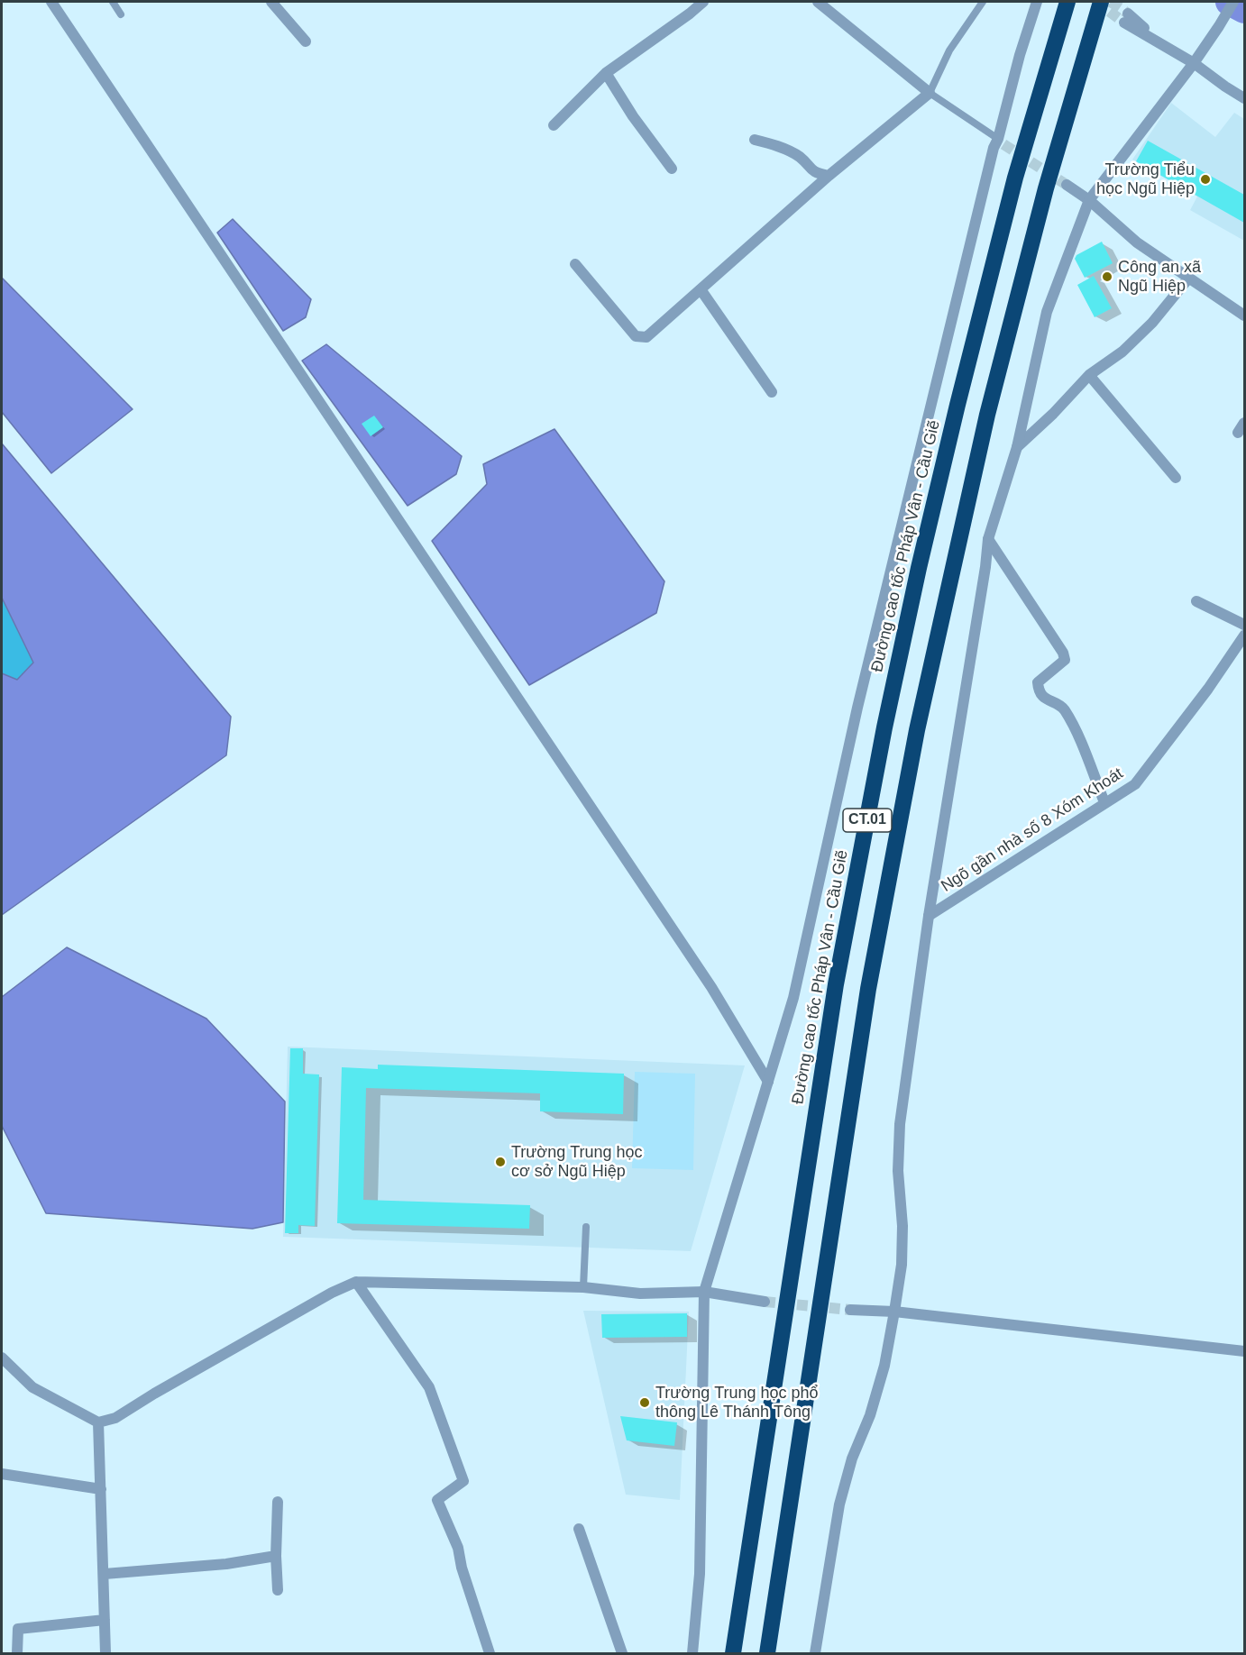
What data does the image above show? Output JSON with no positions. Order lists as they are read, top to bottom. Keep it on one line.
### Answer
{"streets":{"highway":["Đường cao tốc Pháp Vân - Cầu Giẽ","CT.01"],"street":["Ngõ gần nhà số 8 Xóm Khoát"]},"places":["Trường Tiểu học Ngũ Hiệp","Công an xã Ngũ Hiệp","Trường Trung học cơ sở Ngũ Hiệp","Trường Trung học phổ thông Lê Thánh Tông"]}
